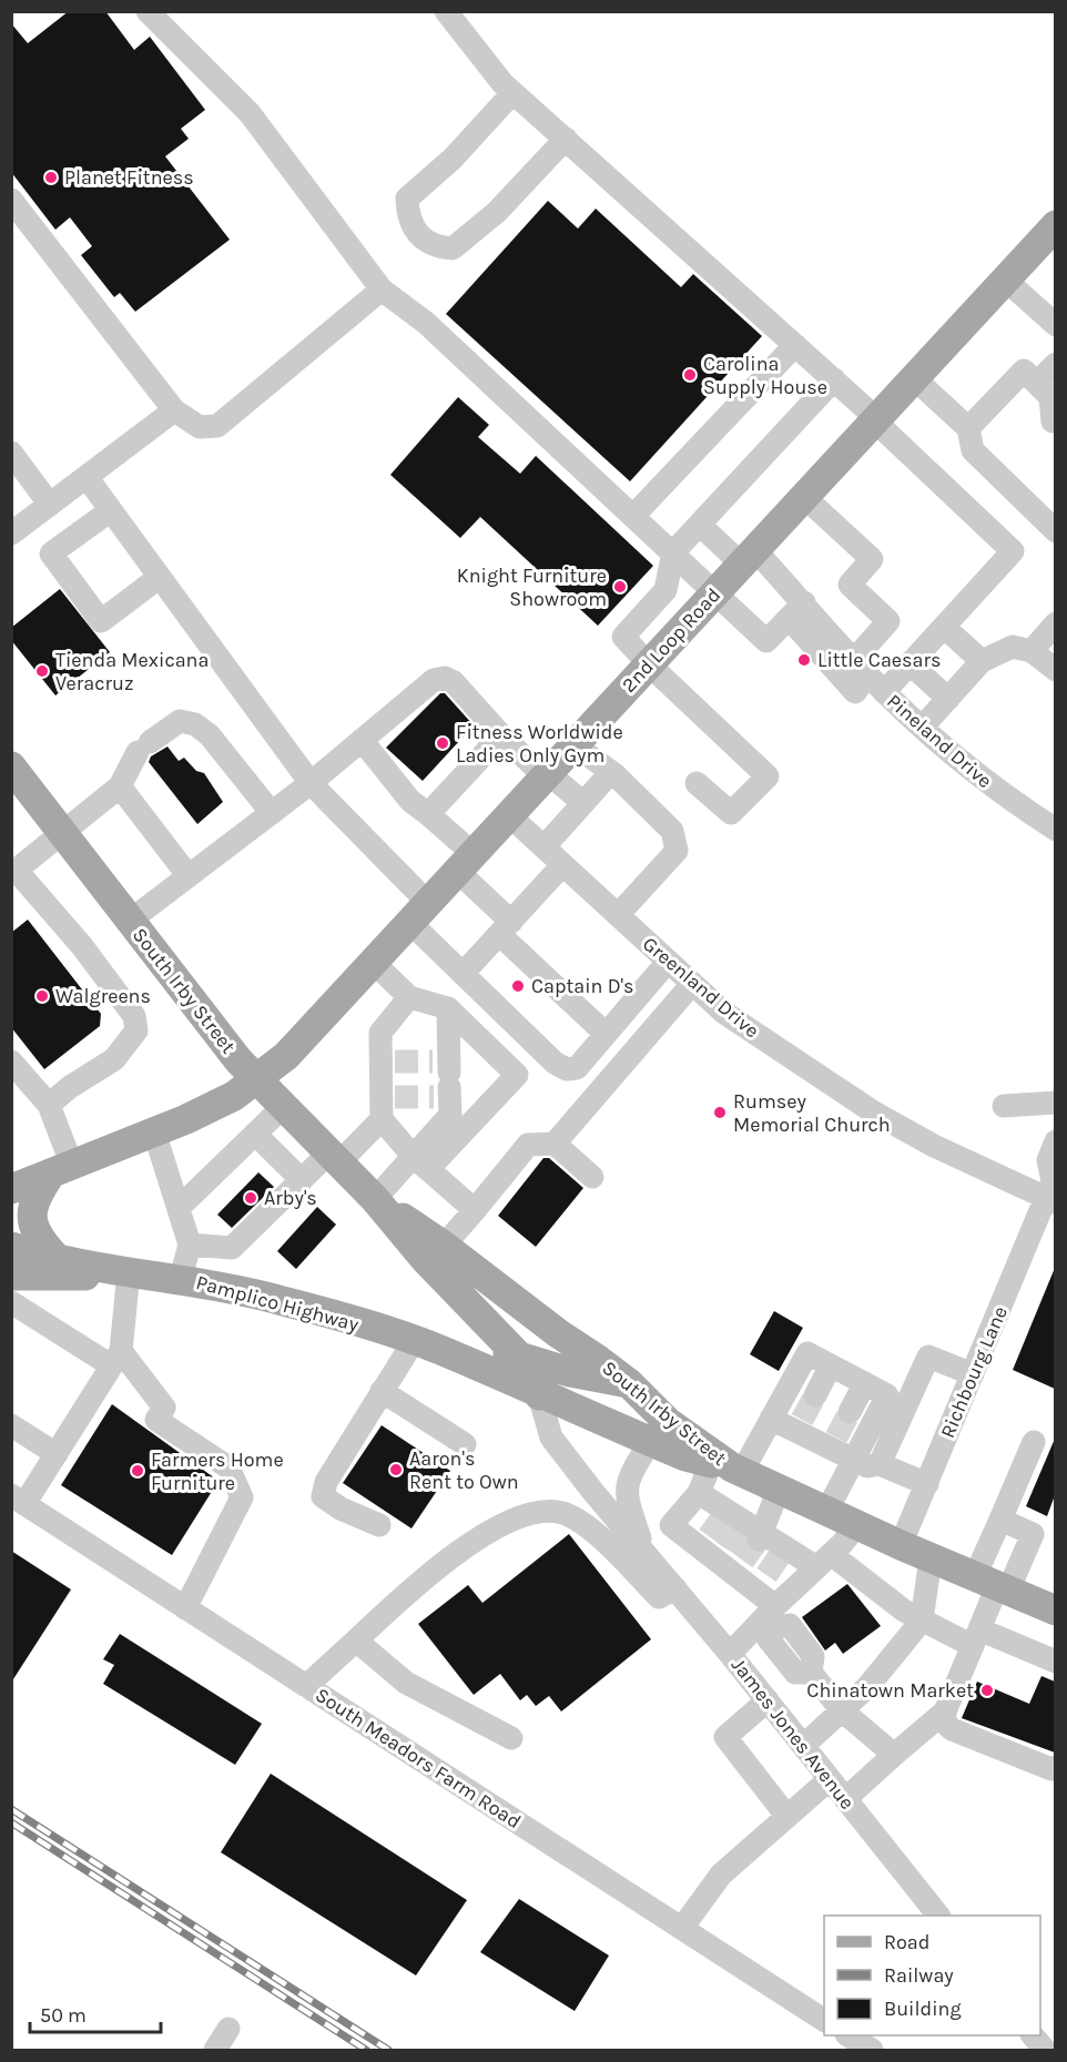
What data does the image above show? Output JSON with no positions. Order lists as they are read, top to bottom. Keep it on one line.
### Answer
{"streets":{"main road":["2nd Loop Road","South Irby Street","Pamplico Highway"],"street":["Pineland Drive","Greenland Drive","Richbourg Lane","James Jones Avenue","South Meadors Farm Road"]},"crossings":[["2nd Loop Road","Pineland Drive"],["2nd Loop Road","Greenland Drive"],["2nd Loop Road","South Irby Street"],["Greenland Drive","Richbourg Lane"],["South Irby Street","Pamplico Highway"],["South Irby Street","Richbourg Lane"],["South Irby Street","James Jones Avenue"],["Pamplico Highway","James Jones Avenue"]],"places":["Planet Fitness","Carolina Supply House","Knight Furniture Showroom","Little Caesars","Tienda Mexicana Veracruz","Fitness Worldwide Ladies Only Gym","Captain D's","Walgreens","Rumsey Memorial Church","Arby's","Aaron's Rent to Own","Farmers Home Furniture","Chinatown Market"],"legend":["Road","Railway","Building"],"scale_bar":"50 m"}
